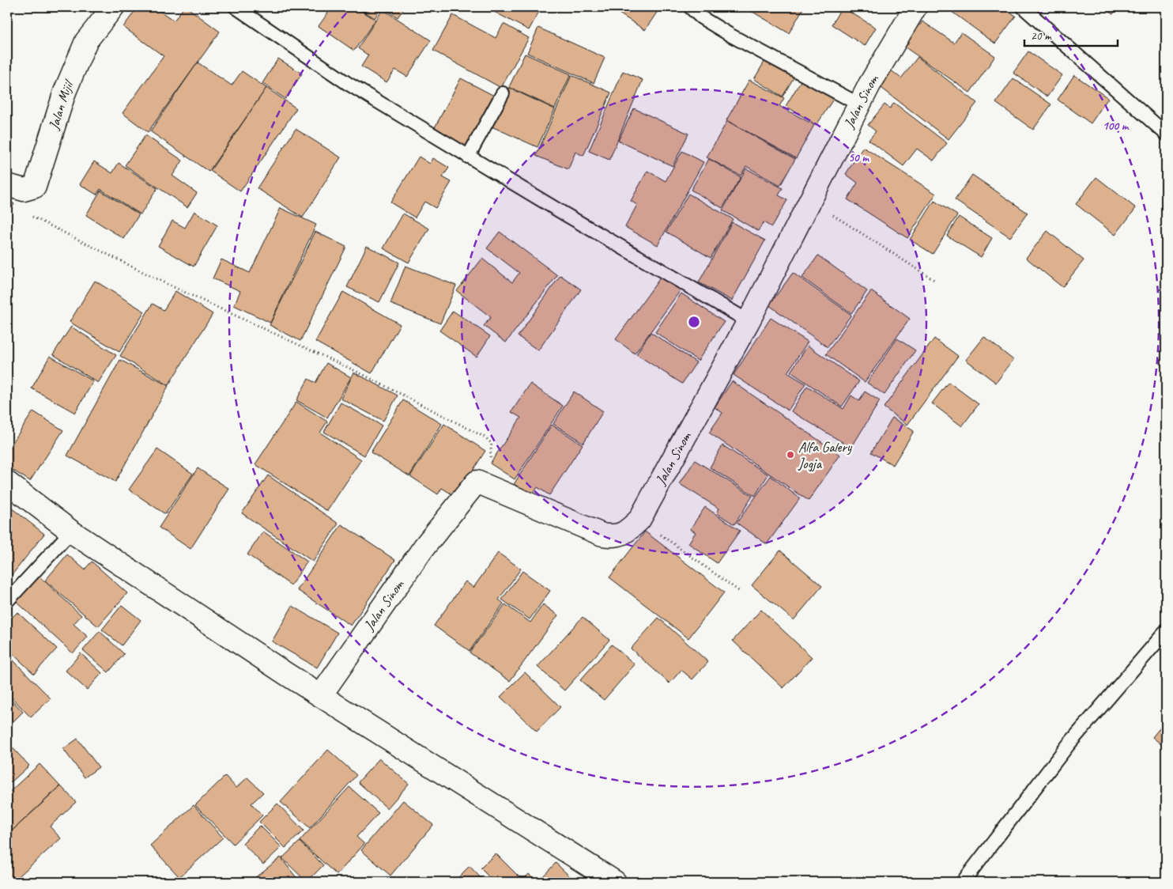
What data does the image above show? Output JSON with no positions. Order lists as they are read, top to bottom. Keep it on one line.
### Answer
{"streets":{"street":["Jalan Sinom","Jalan Mijil"]},"places":["Alfa Galery Jogja"],"scale_bar":"20 m","rings":["100 m","50 m"]}
